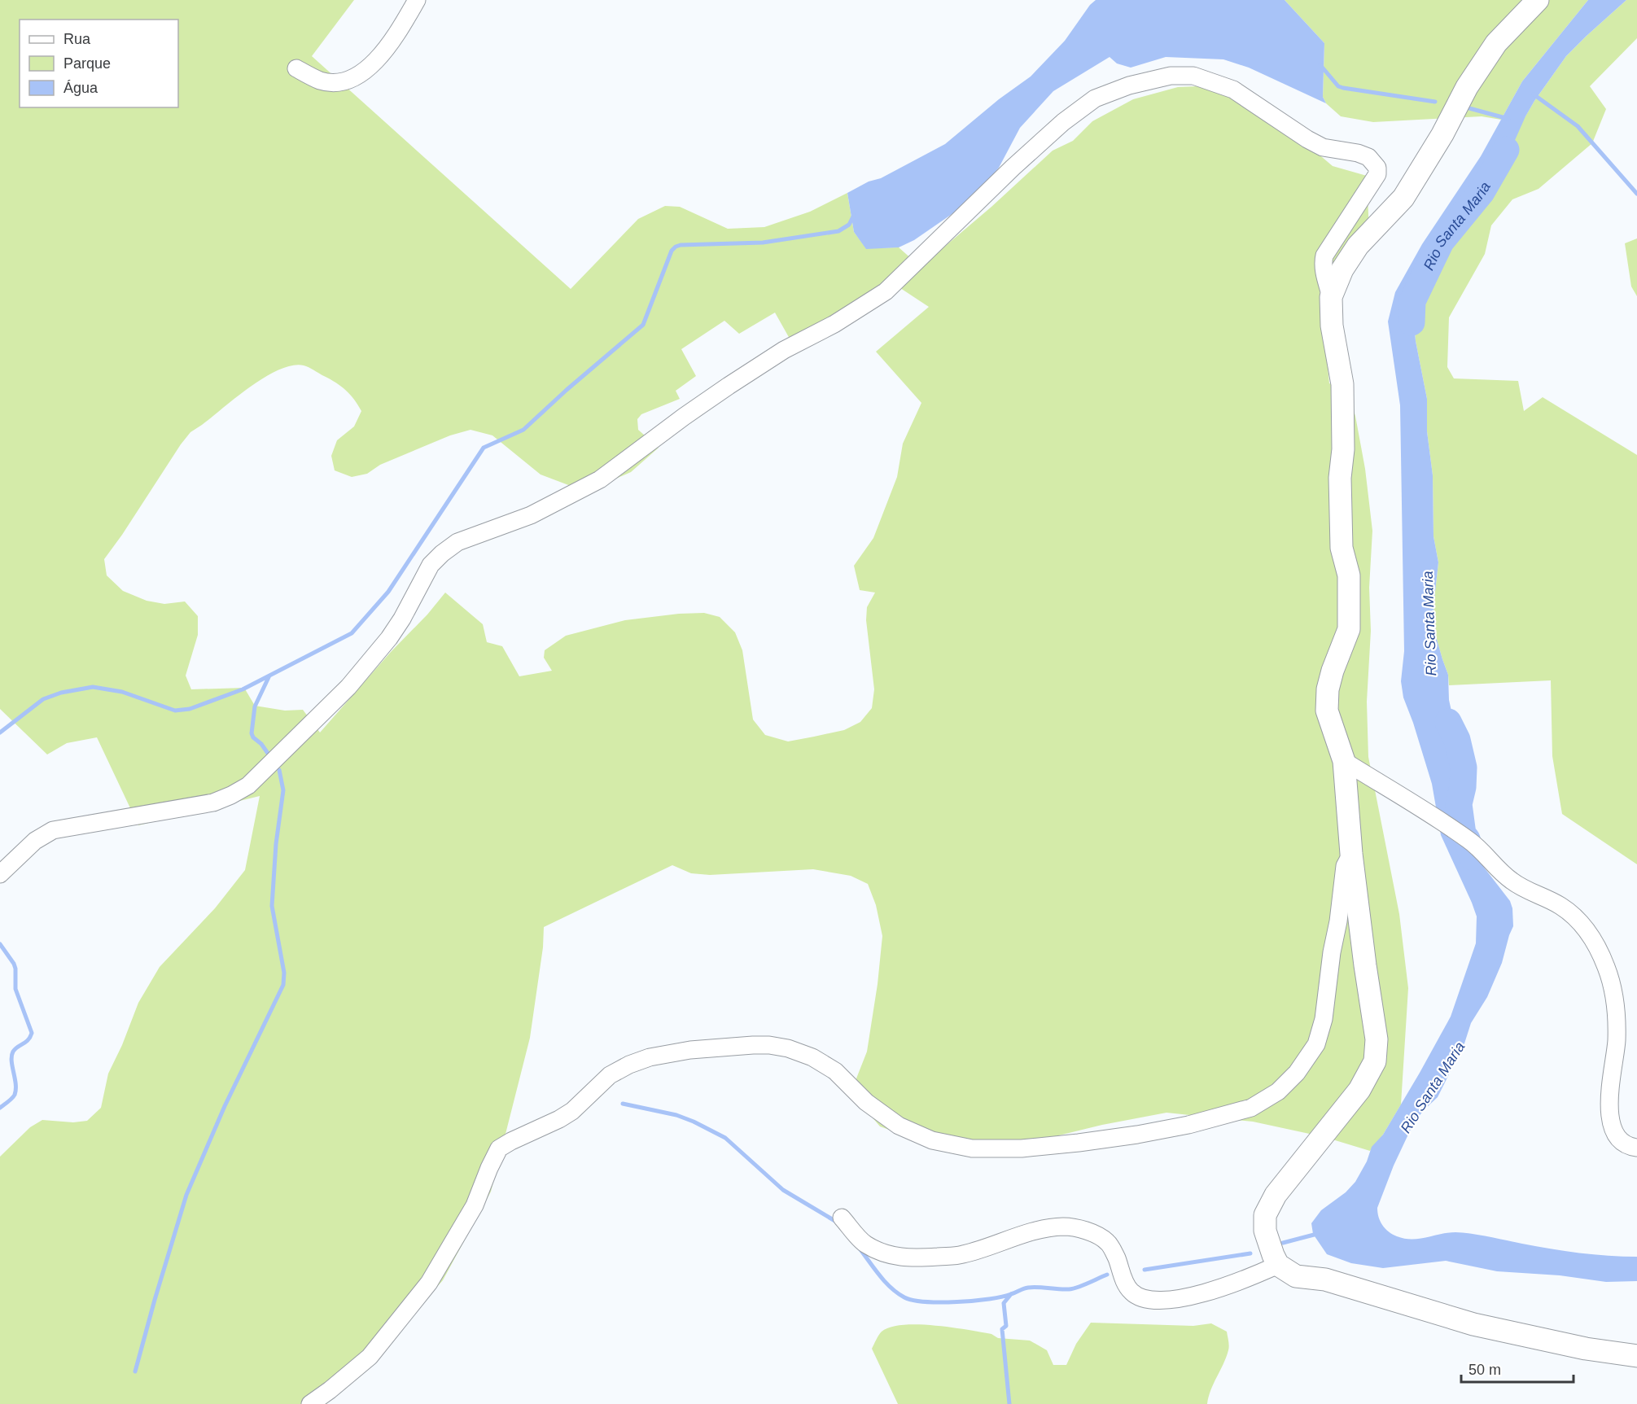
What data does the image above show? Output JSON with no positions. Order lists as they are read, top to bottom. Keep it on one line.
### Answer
{"water":["Rio Santa Maria"],"legend":["Rua","Parque","Água"],"scale_bar":"50 m"}
